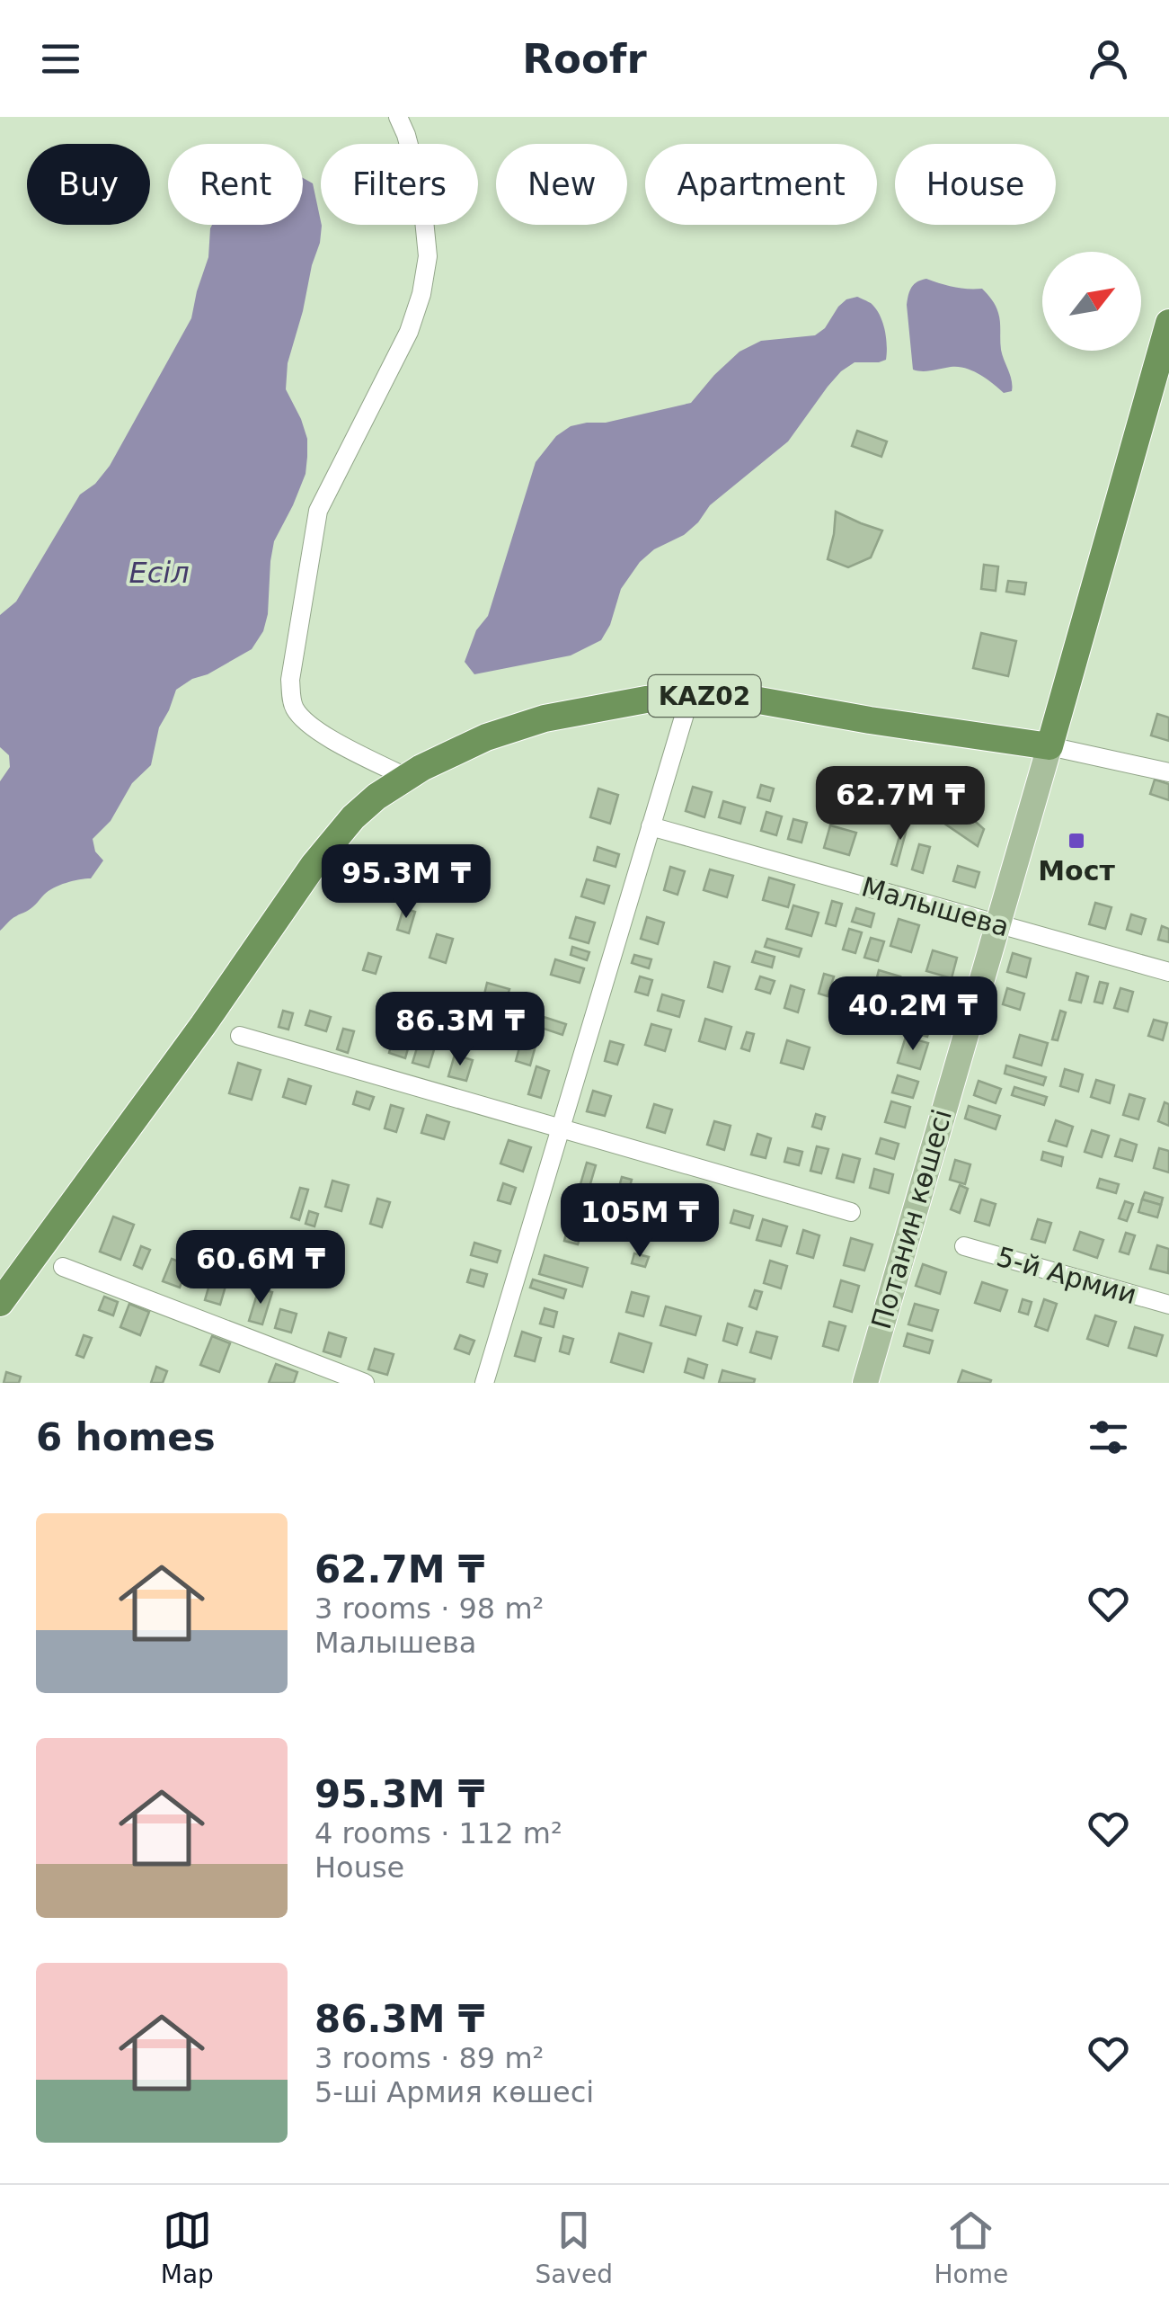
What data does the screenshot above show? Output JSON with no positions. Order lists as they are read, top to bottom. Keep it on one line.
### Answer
{"streets":{"highway":["KAZ02"],"main road":["Потанин көшесі"],"street":["Малышева","5-й Армии"]},"crossings":[["KAZ02","Потанин көшесі"],["Малышева","Потанин көшесі"]],"water":["Есіл"],"places":{"transit":["Мост"]},"north":"top right","page":{"header":"Roofr","chip":["Buy","Rent","Filters","New","Apartment","House"],"price":["62.7M ₸","95.3M ₸","40.2M ₸","86.3M ₸","105M ₸","60.6M ₸"],"heading":"6 homes","list":[{"name":"62.7M ₸","note":"3 rooms · 98 m² · Малышева"},{"name":"95.3M ₸","note":"4 rooms · 112 m² · House"},{"name":"86.3M ₸","note":"3 rooms · 89 m² · 5-ші Армия көшесі"}],"tabs":["Map","Saved","Home"]}}
